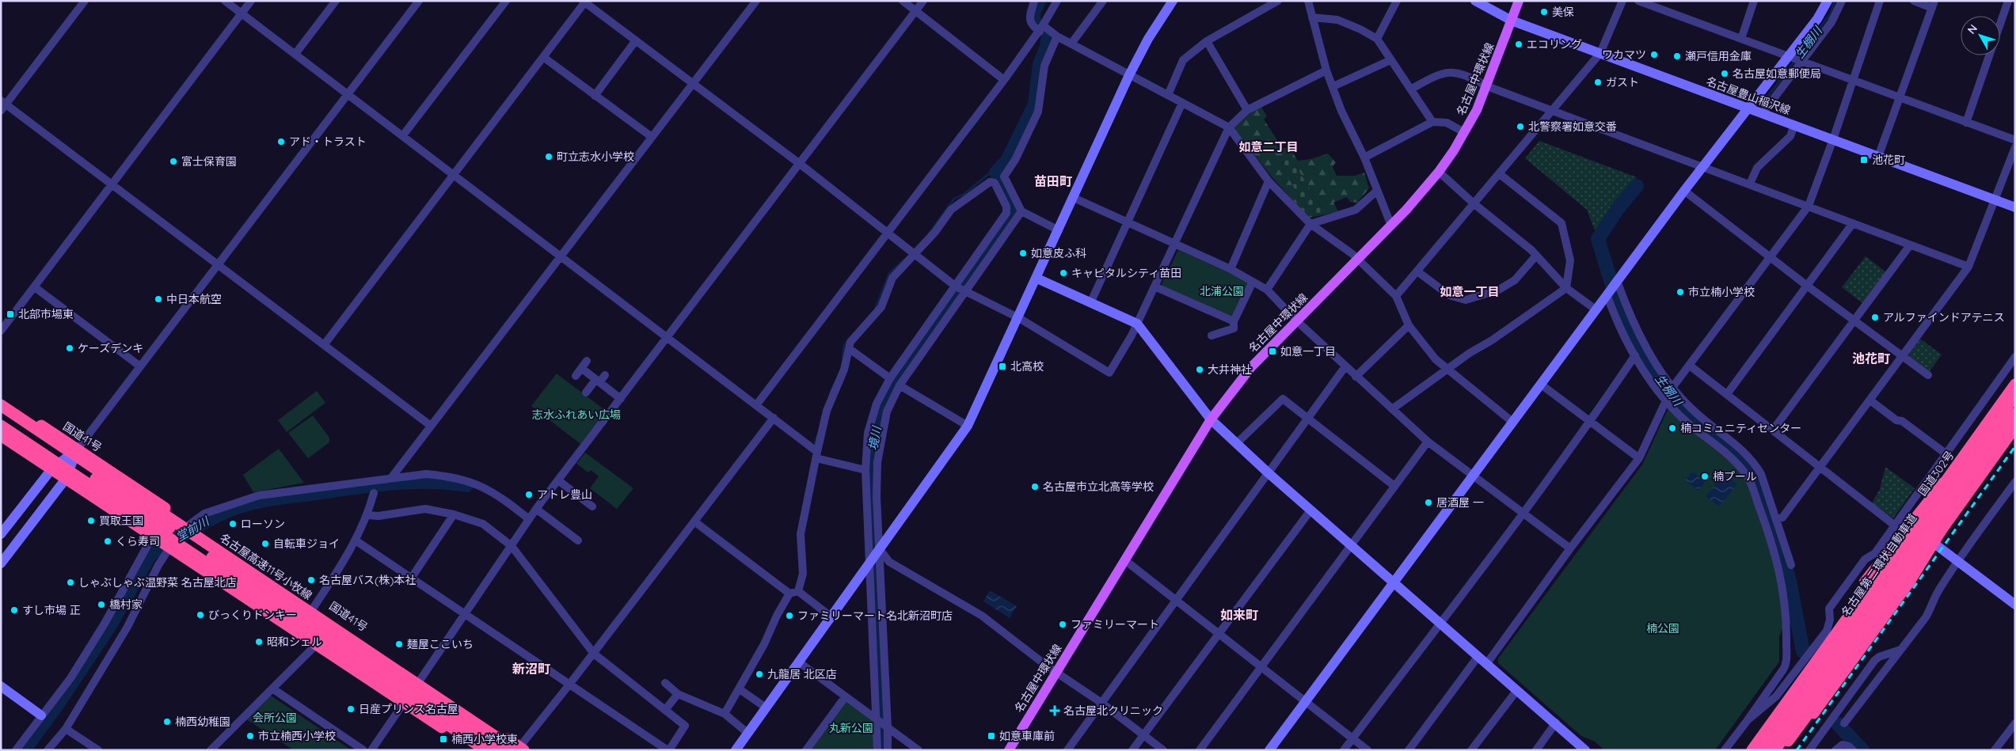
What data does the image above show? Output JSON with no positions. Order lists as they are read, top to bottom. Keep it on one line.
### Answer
{"streets":{"highway":["国道41号","国道302号","名古屋第二環状自動車道","名古屋高速11号小牧線"],"main road":["名古屋中環状線"],"street":["名古屋豊山稲沢線"]},"crossings":[["名古屋中環状線","名古屋豊山稲沢線"],["国道41号","名古屋高速11号小牧線"]],"districts":["如意二丁目","苗田町","如意一丁目","池花町","如来町","新沼町"],"water":["生棚川","境川","堂前川"],"parks":["北浦公園","志水ふれあい広場","楠公園","会所公園","丸新公園"],"places":{"other":["美保","エコリング","ワカマツ","瀬戸信用金庫","名古屋如意郵便局","ガスト","北警察署如意交番","アド・トラスト","町立志水小学校","富士保育園","如意皮ふ科","キャピタルシティ苗田","市立楠小学校","中日本航空","アルファインドアテニス","ケーズデンキ","大井神社","楠コミュニティセンター","楠プール","名古屋市立北高等学校","アトレ豊山","居酒屋 一","買取王国","ローソン","くら寿司","自転車ジョイ","名古屋バス(株)本社","しゃぶしゃぶ温野菜 名古屋北店","橋村家","すし市場 正","びっくりドンキー","ファミリーマート名北新沼町店","ファミリーマート","昭和シェル","麺屋ここいち","九龍居 北区店","日産プリンス名古屋","楠西幼稚園","市立楠西小学校"],"transit":["池花町","北部市場東","如意一丁目","北高校","如意車庫前","楠西小学校東"],"health":["名古屋北クリニック"]},"north":"top left"}
